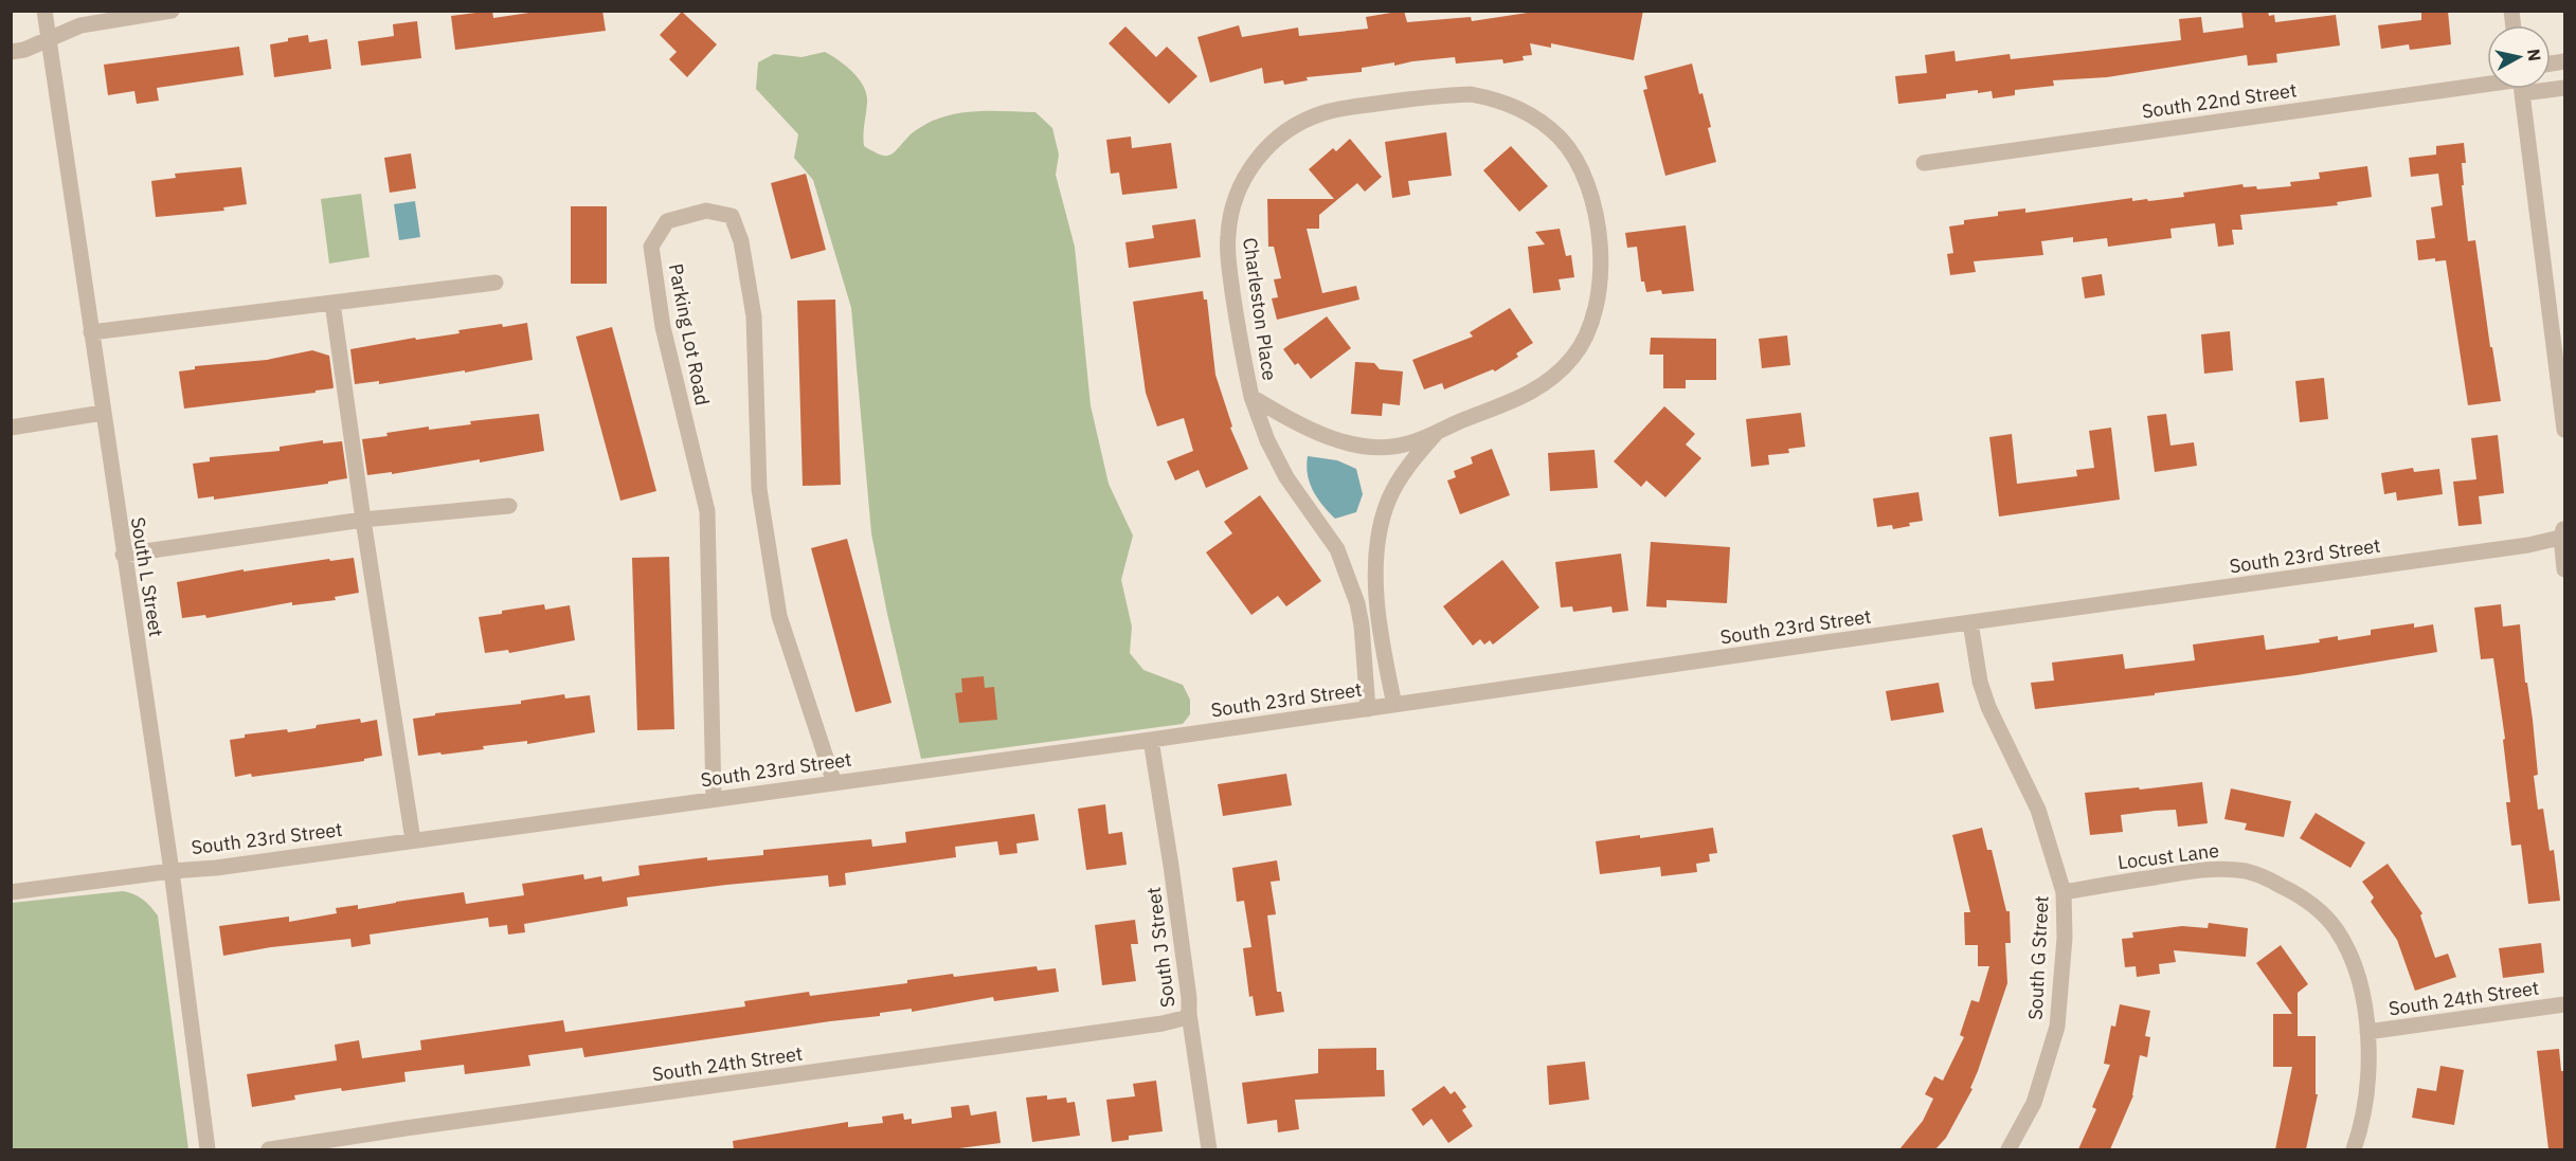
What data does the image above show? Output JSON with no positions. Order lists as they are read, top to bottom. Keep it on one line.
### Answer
{"streets":{"street":["South 22nd Street","Charleston Place","Parking Lot Road","South 23rd Street","South L Street","Locust Lane","South J Street","South G Street","South 24th Street"]},"crossings":[["Charleston Place","South 23rd Street"],["Parking Lot Road","South 23rd Street"],["South 23rd Street","South L Street"],["South 23rd Street","South J Street"],["South 23rd Street","South G Street"],["Locust Lane","South G Street"],["Locust Lane","South 24th Street"],["South J Street","South 24th Street"]],"north":"right"}
